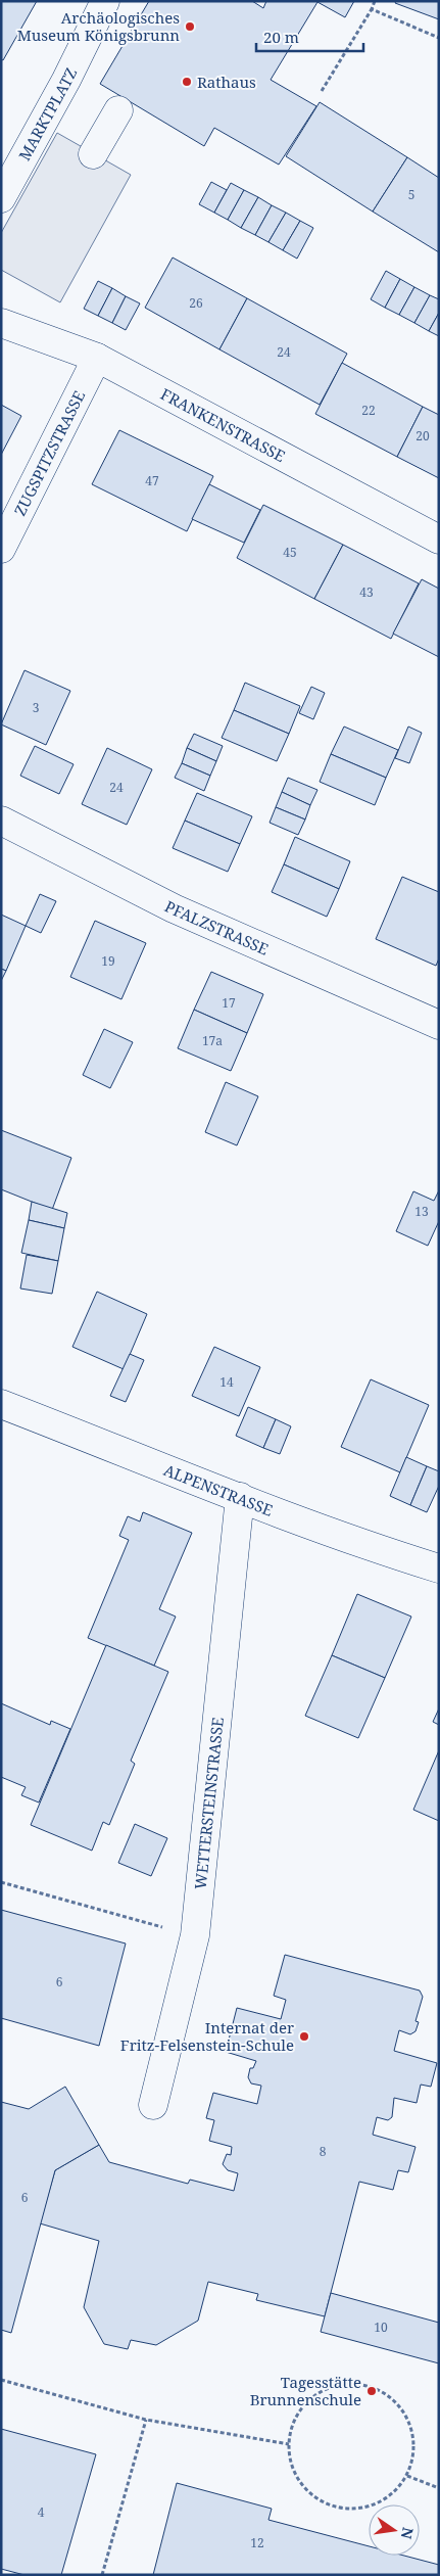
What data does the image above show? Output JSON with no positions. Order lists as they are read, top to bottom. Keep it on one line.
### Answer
{"streets":{"street":["MARKTPLATZ","FRANKENSTRASSE","ZUGSPITZSTRASSE","PFALZSTRASSE","ALPENSTRASSE","WETTERSTEINSTRASSE"]},"crossings":[["FRANKENSTRASSE","ZUGSPITZSTRASSE"],["ALPENSTRASSE","WETTERSTEINSTRASSE"]],"places":["Archäologisches Museum Königsbrunn","Rathaus","Internat der Fritz-Felsenstein-Schule","Tagesstätte Brunnenschule"],"house_numbers":["5","26","24","22","20","47","45","43","3","24","19","17","17a","13","14","6","8","6","10","4","12"],"scale_bar":"20 m","north":"right"}
